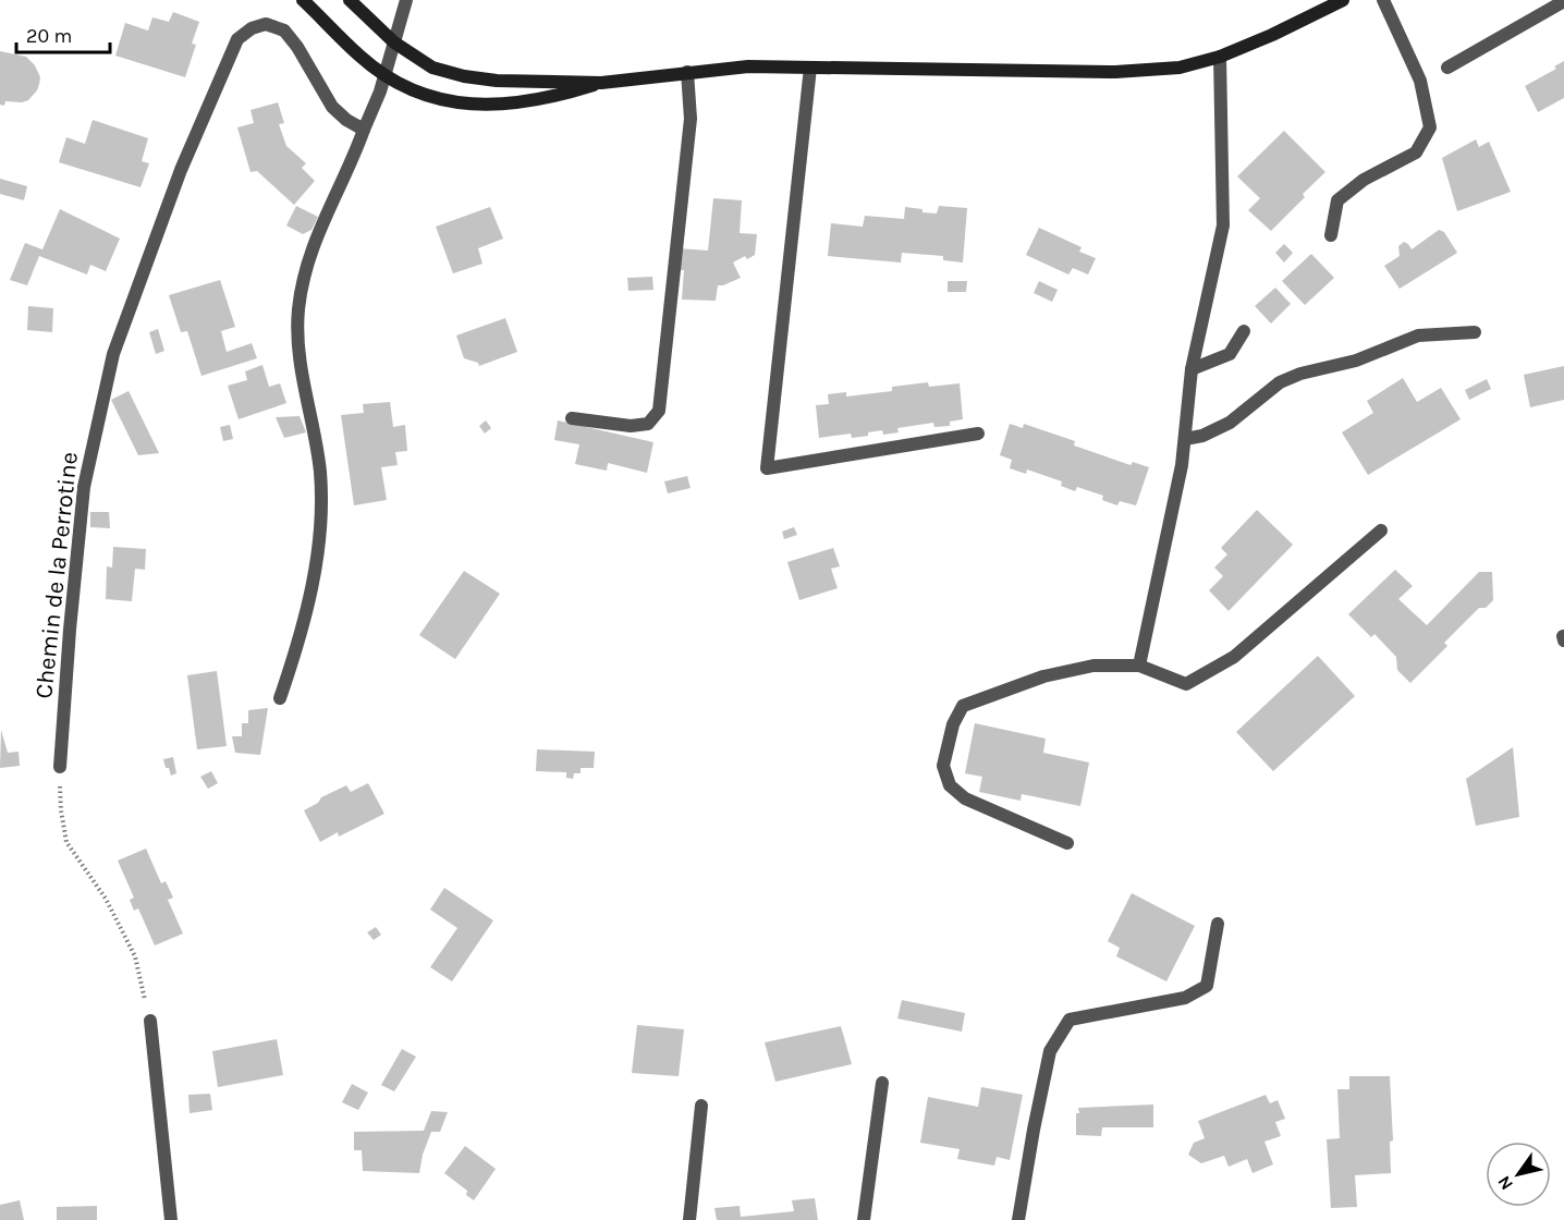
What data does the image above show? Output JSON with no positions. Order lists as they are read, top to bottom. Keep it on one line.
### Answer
{"streets":{"street":["Chemin de la Perrotine"]},"scale_bar":"20 m","north":"bottom left"}
